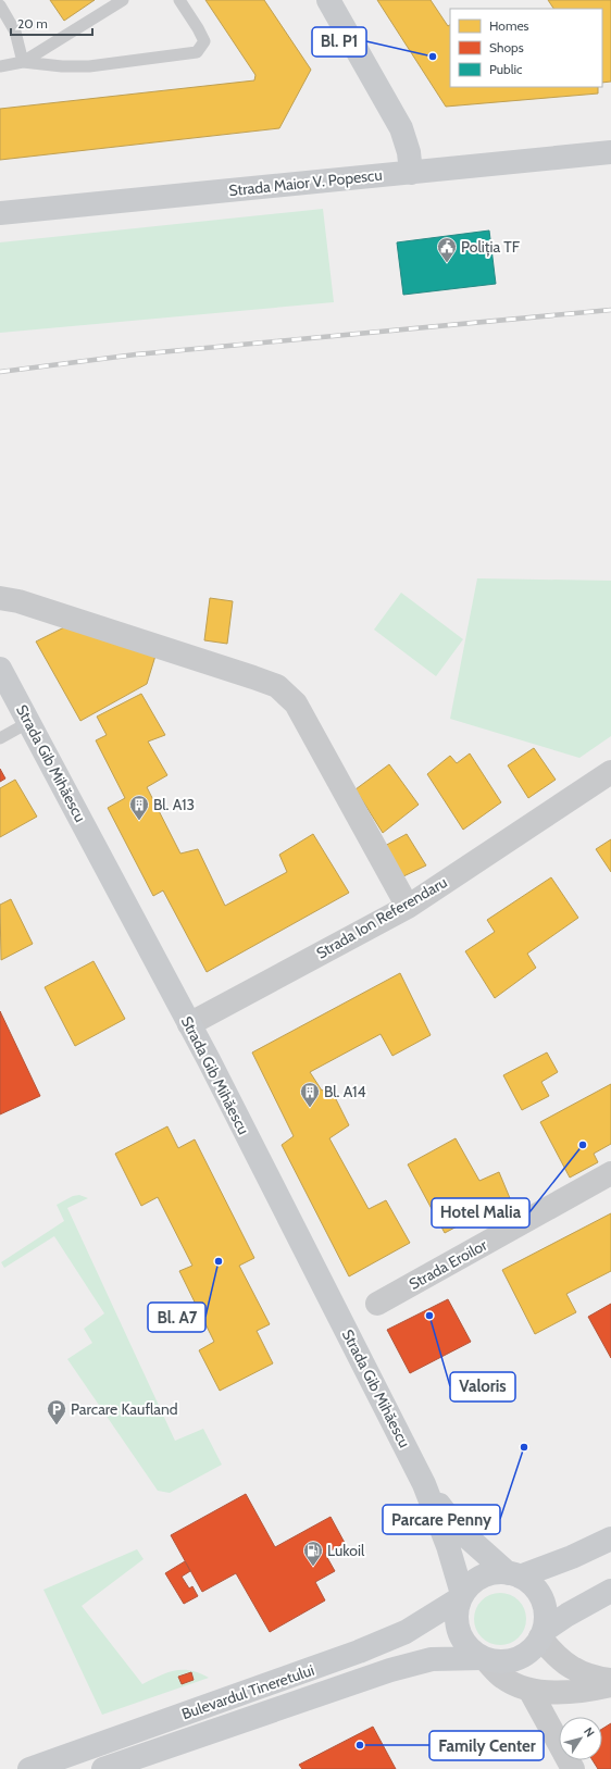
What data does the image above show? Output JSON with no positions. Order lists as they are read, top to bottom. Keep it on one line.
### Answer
{"streets":{"main road":["Strada Maior V. Popescu","Strada Gib Mihăescu","Bulevardul Tineretului"],"street":["Strada Ion Referendaru","Strada Eroilor"]},"crossings":[["Strada Gib Mihăescu","Strada Ion Referendaru"],["Strada Gib Mihăescu","Bulevardul Tineretului"]],"places":{"other":["Bl. P1","Hotel Malia","Bl. A7","Valoris","Parcare Penny","Family Center"],"public building":["Poliția TF"],"building":["Bl. A13","Bl. A14"],"parking":["Parcare Kaufland"],"fuel station":["Lukoil"]},"legend":["Homes","Shops","Public"],"scale_bar":"20 m","north":"top right"}
